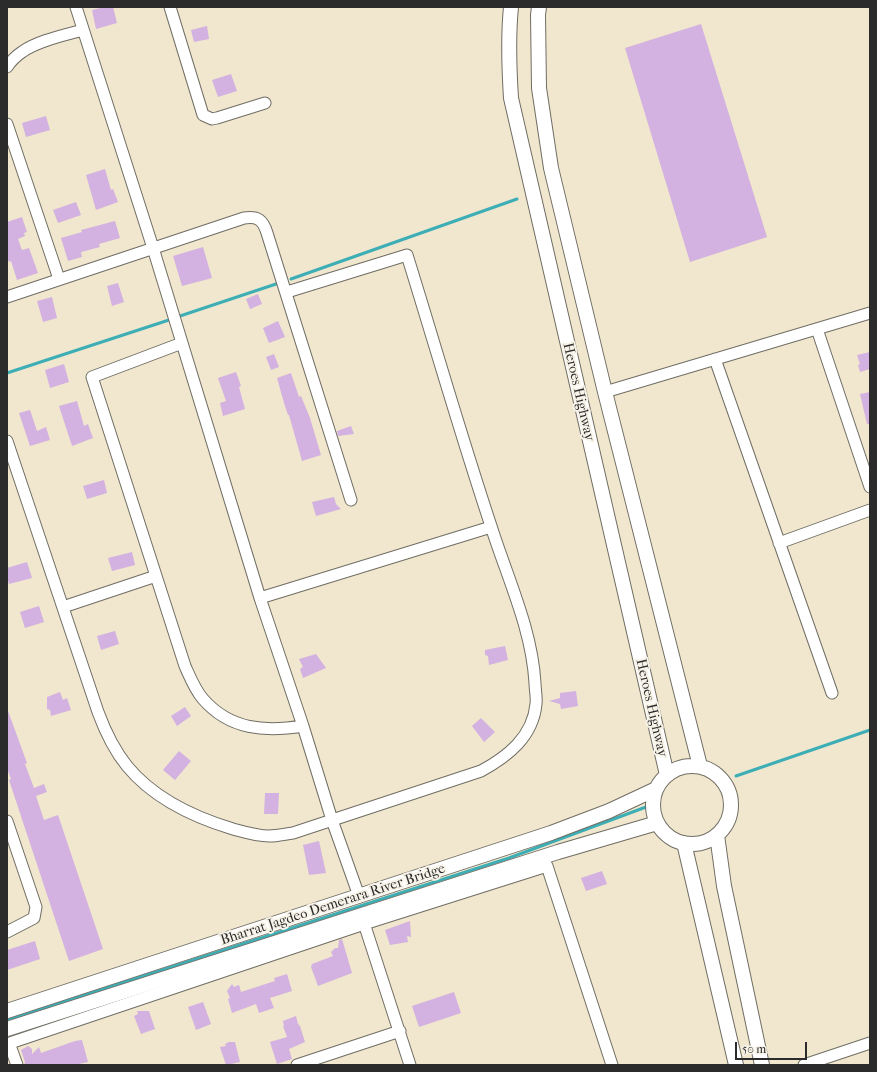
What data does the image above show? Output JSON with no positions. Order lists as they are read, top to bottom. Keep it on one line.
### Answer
{"streets":{"main road":["Heroes Highway","Bharrat Jagdeo Demerara River Bridge"]},"crossings":[["Heroes Highway","Bharrat Jagdeo Demerara River Bridge"]],"scale_bar":"50 m"}
